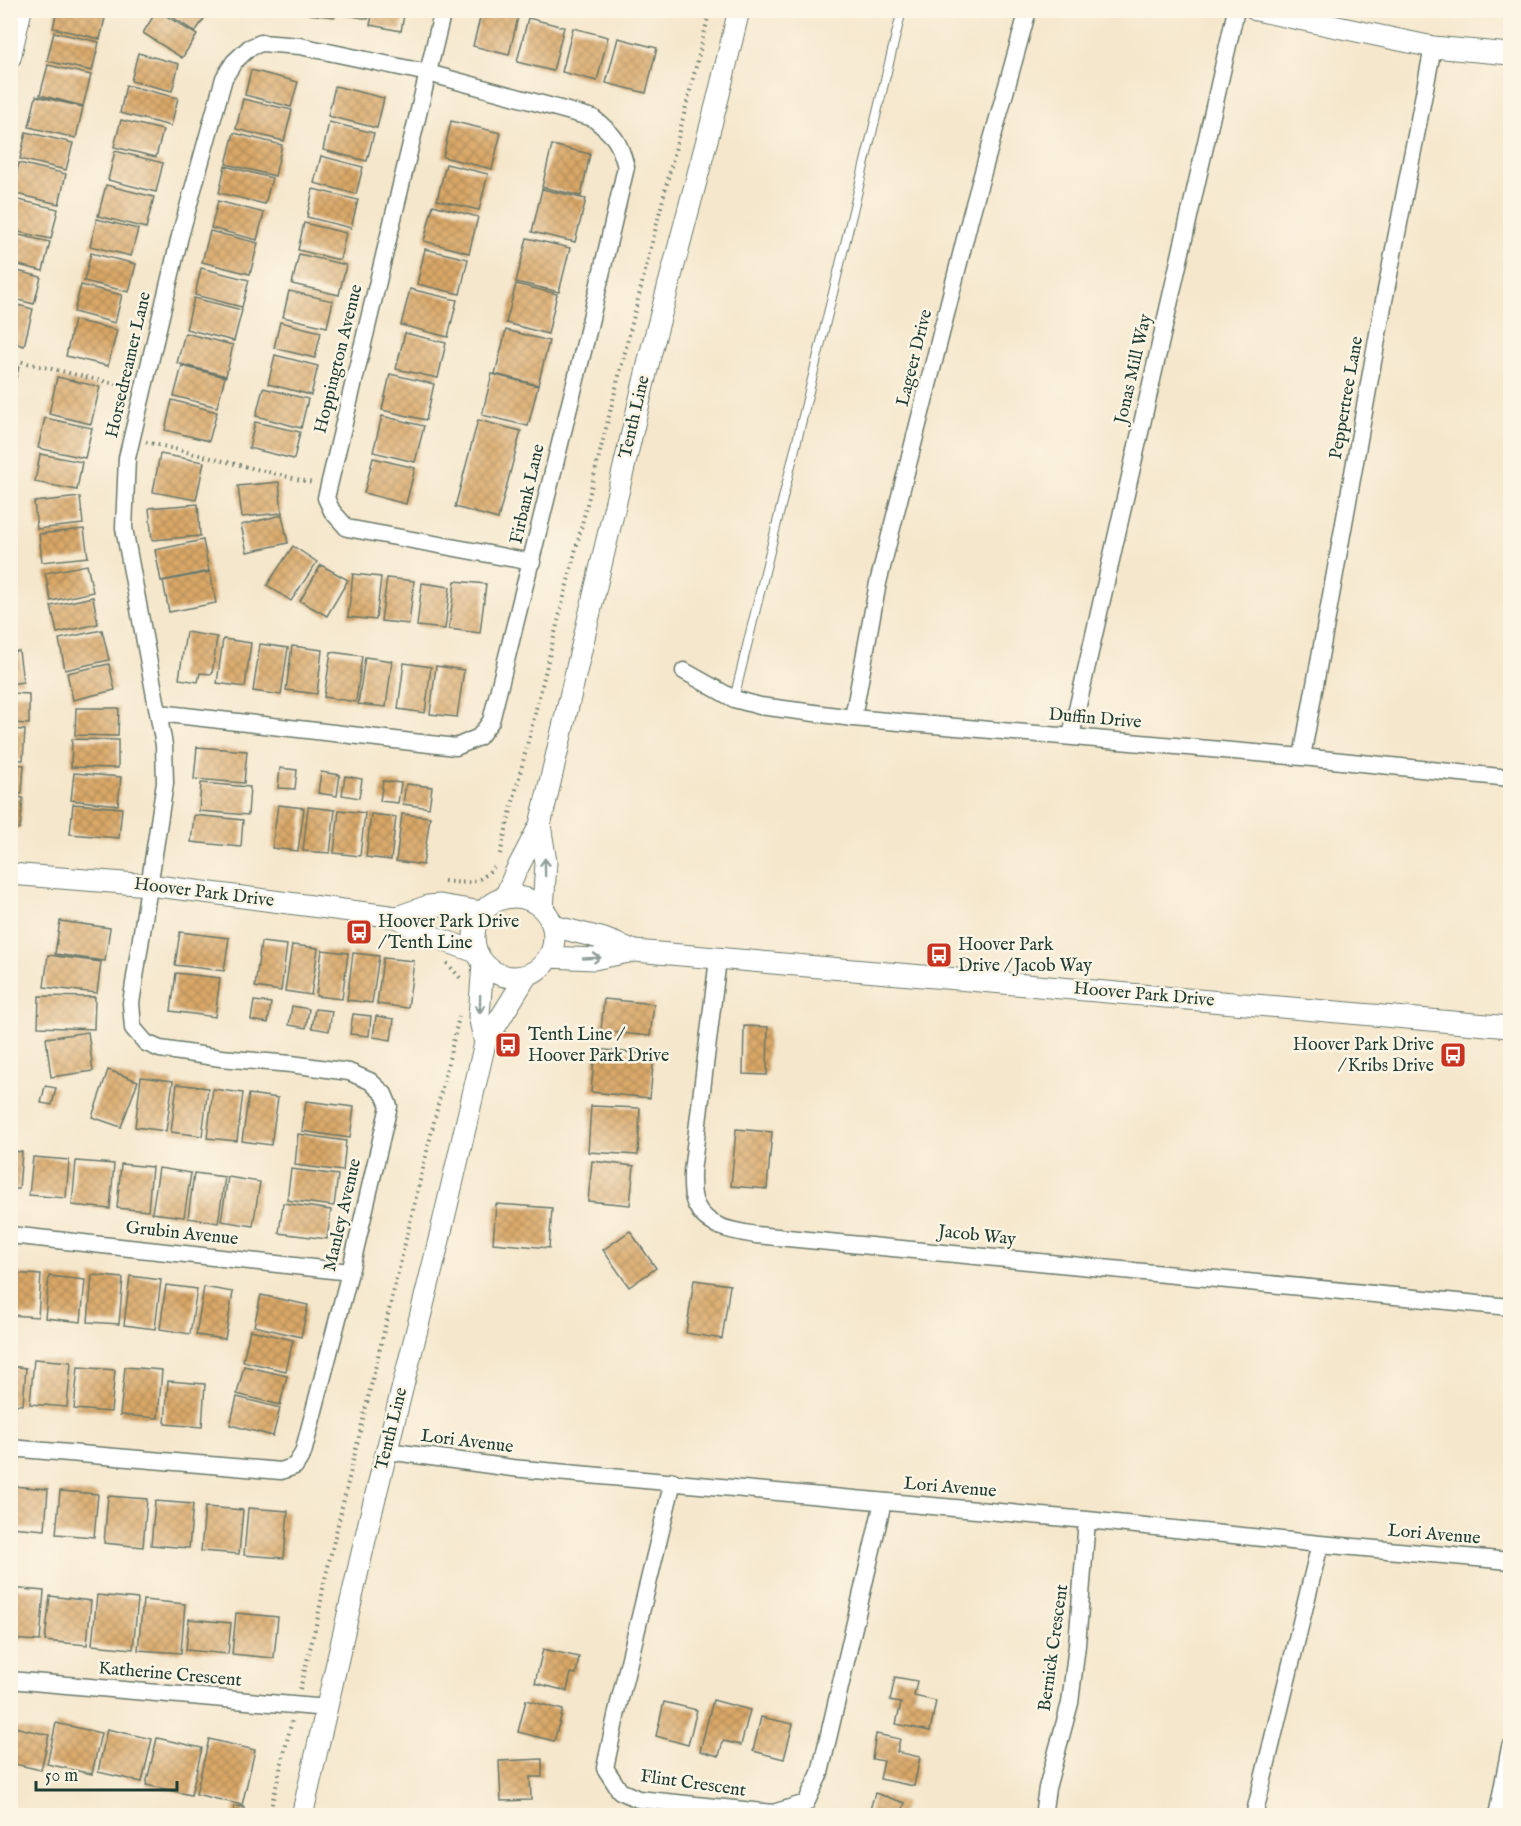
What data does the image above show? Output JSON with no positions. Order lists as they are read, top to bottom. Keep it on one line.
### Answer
{"streets":{"street":["Lageer Drive","Hoppington Avenue","Horsedreamer Lane","Jonas Mill Way","Peppertree Lane","Tenth Line","Firbank Lane","Duffin Drive","Hoover Park Drive","Manley Avenue","Grubin Avenue","Jacob Way","Lori Avenue","Bernick Crescent","Katherine Crescent","Flint Crescent"]},"crossings":[["Lageer Drive","Duffin Drive"],["Hoppington Avenue","Horsedreamer Lane"],["Hoppington Avenue","Firbank Lane"],["Horsedreamer Lane","Firbank Lane"],["Horsedreamer Lane","Hoover Park Drive"],["Horsedreamer Lane","Manley Avenue"],["Jonas Mill Way","Duffin Drive"],["Peppertree Lane","Duffin Drive"],["Tenth Line","Hoover Park Drive"],["Tenth Line","Lori Avenue"],["Tenth Line","Katherine Crescent"],["Hoover Park Drive","Manley Avenue"],["Hoover Park Drive","Jacob Way"],["Manley Avenue","Grubin Avenue"],["Lori Avenue","Bernick Crescent"],["Lori Avenue","Flint Crescent"]],"places":{"bus stop":["Hoover Park Drive / Tenth Line","Hoover Park Drive / Jacob Way","Tenth Line / Hoover Park Drive","Hoover Park Drive / Kribs Drive"]},"scale_bar":"50 m"}
